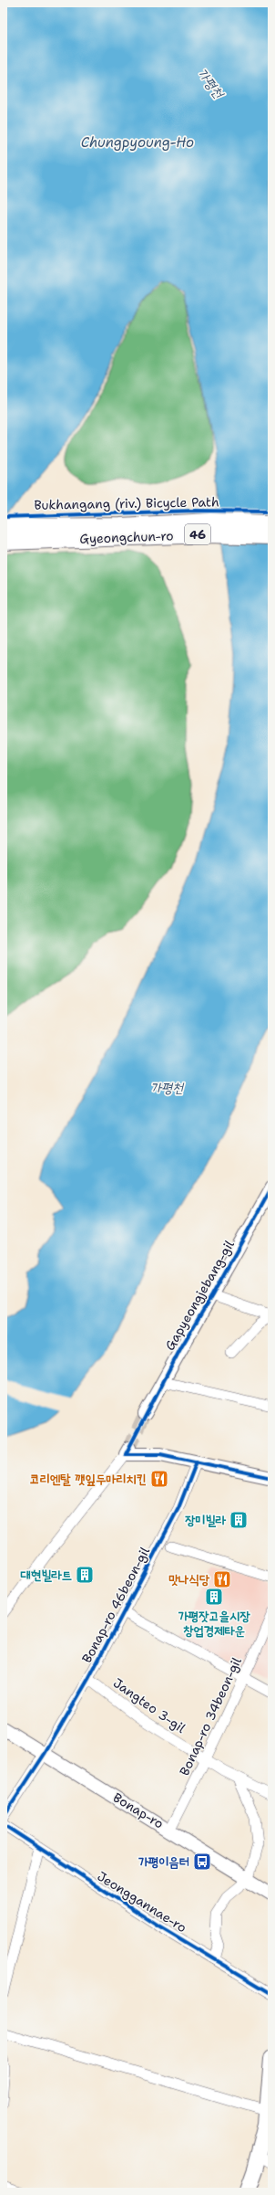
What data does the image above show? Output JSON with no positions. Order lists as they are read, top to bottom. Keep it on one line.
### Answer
{"streets":{"main road":["46","Gyeongchun-ro"],"street":["Gapyeongjebang-gil","Bonap-ro 46beon-gil","Jangteo 3-gil","Bonap-ro 34beon-gil","Bonap-ro","Jeonggannae-ro"],"cycle path":["Bukhangang (riv.) Bicycle Path"]},"crossings":[["Bonap-ro 46beon-gil","Jangteo 3-gil"],["Bonap-ro 46beon-gil","Bonap-ro"],["Jangteo 3-gil","Bonap-ro 34beon-gil"],["Bonap-ro 34beon-gil","Bonap-ro"]],"water":["가평천","Chungpyoung-Ho"],"places":{"restaurant":["코리엔탈 깻잎두마리치킨","맛나식당"],"building":["장미빌라","대현빌라트","가평잣고을시장 창업경제타운"],"bus stop":["가평이음터"]}}
